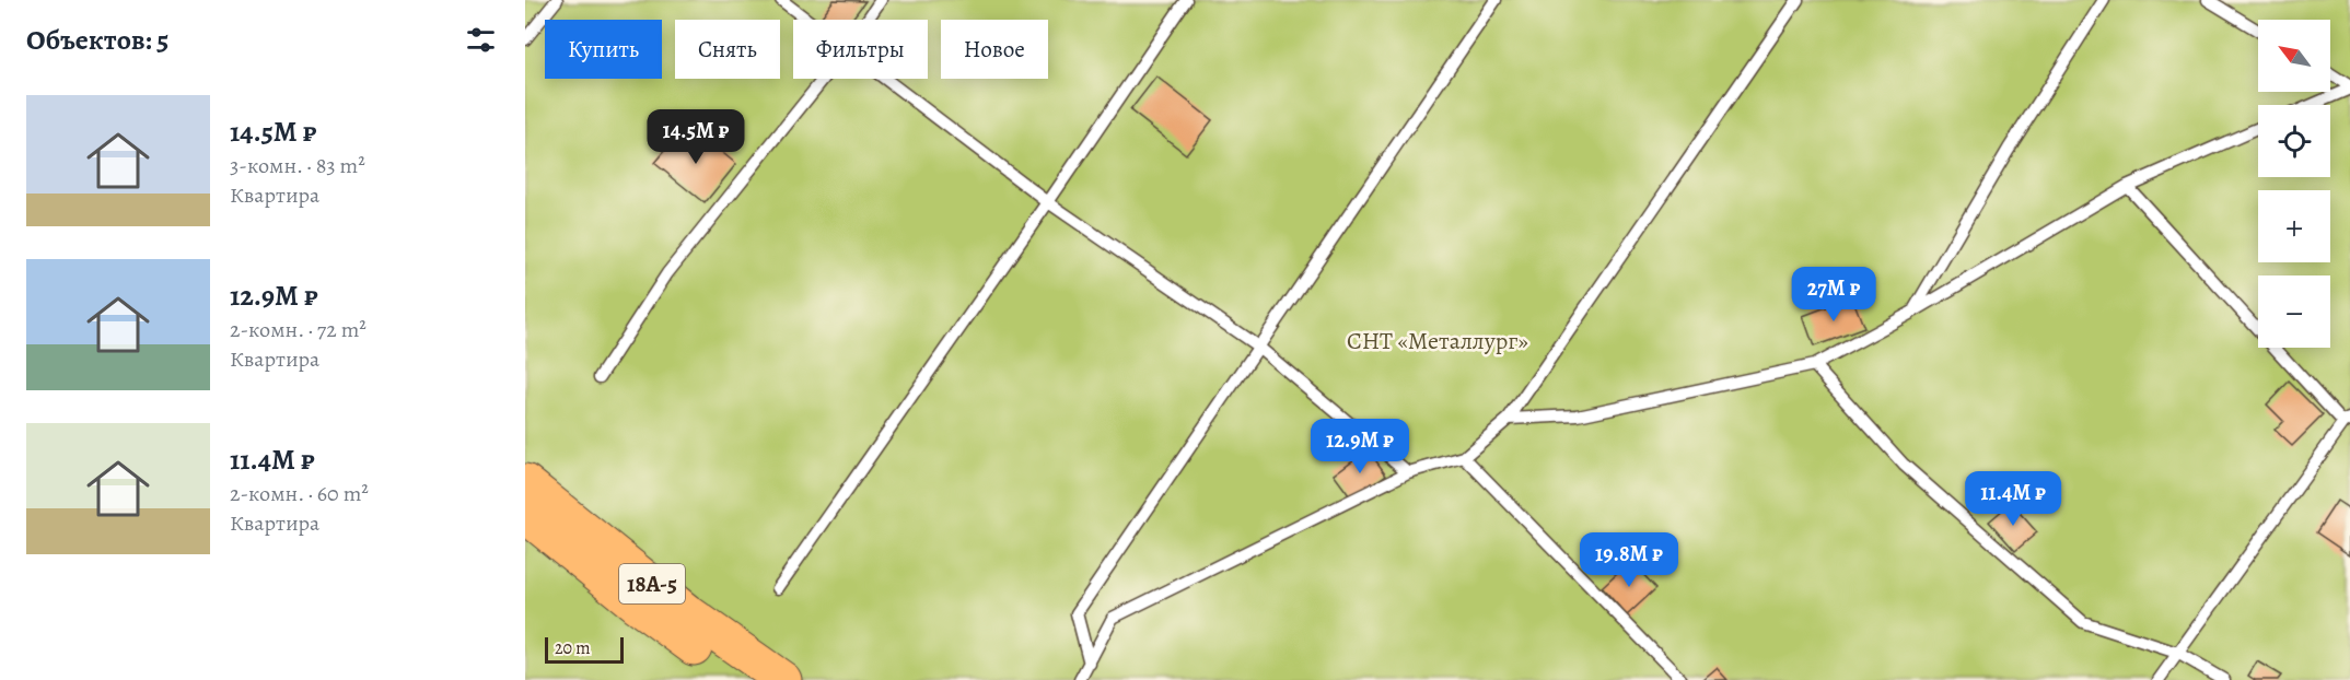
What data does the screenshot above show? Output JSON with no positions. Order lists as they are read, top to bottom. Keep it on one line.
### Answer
{"streets":{"highway":["18А-5"]},"parks":["СНТ «Металлург»"],"scale_bar":"20 m","north":"top left","page":{"heading":"Объектов: 5","map_buttons":["+","−"],"chip":["Купить","Снять","Фильтры","Новое"],"list":[{"name":"14.5M ₽","note":"3-комн. · 83 m² · Квартира"},{"name":"12.9M ₽","note":"2-комн. · 72 m² · Квартира"},{"name":"11.4M ₽","note":"2-комн. · 60 m² · Квартира"}],"price":["14.5M ₽","27M ₽","12.9M ₽","11.4M ₽","19.8M ₽"],"scale":"20 m"}}
